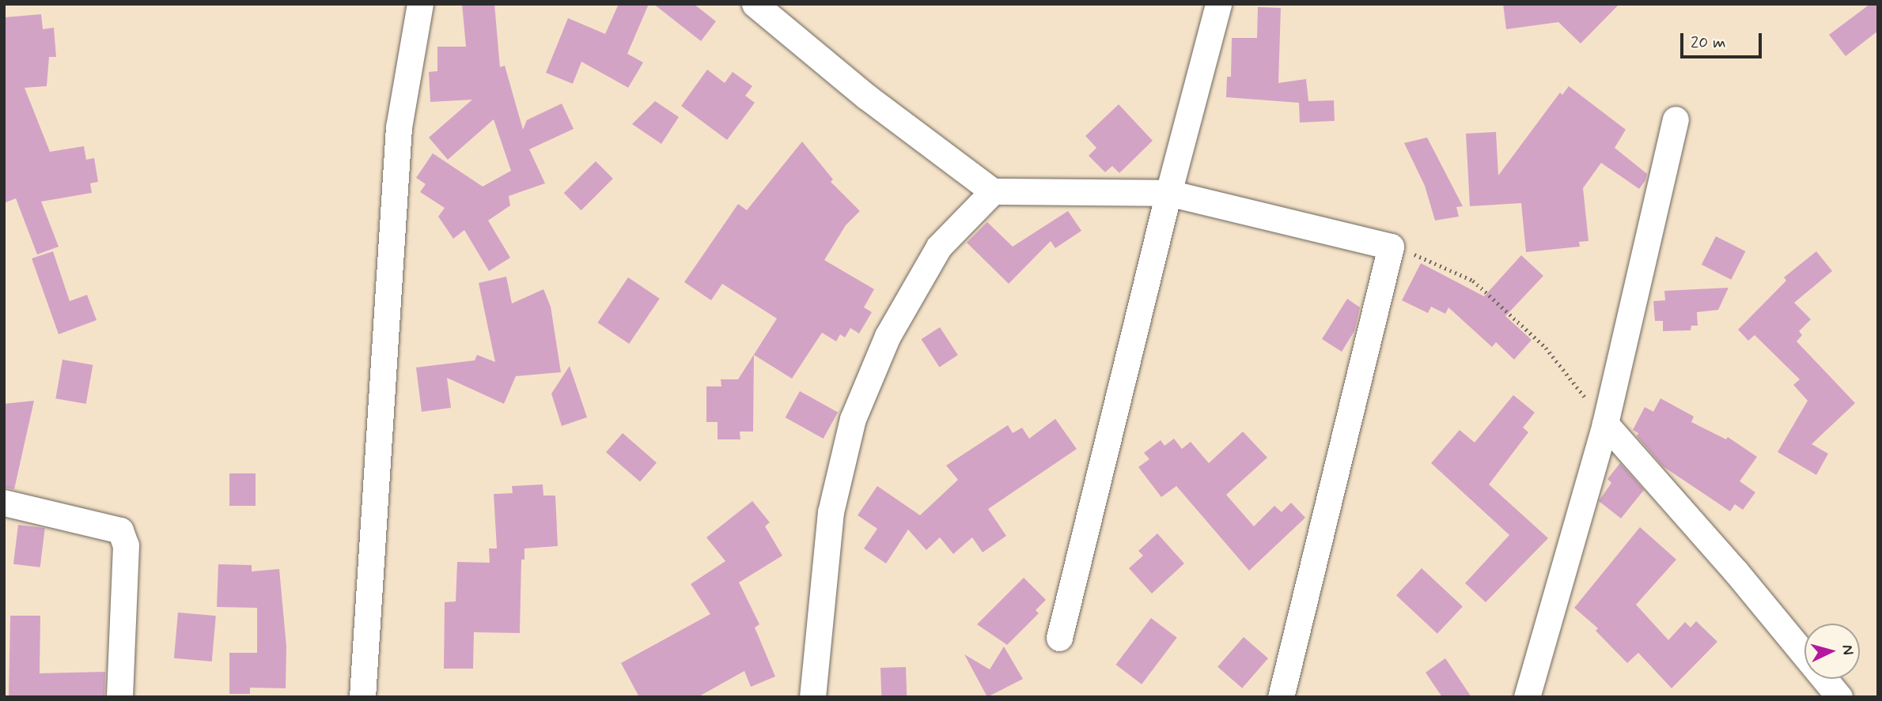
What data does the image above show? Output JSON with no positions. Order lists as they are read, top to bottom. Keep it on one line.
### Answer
{"scale_bar":"20 m","north":"right"}
